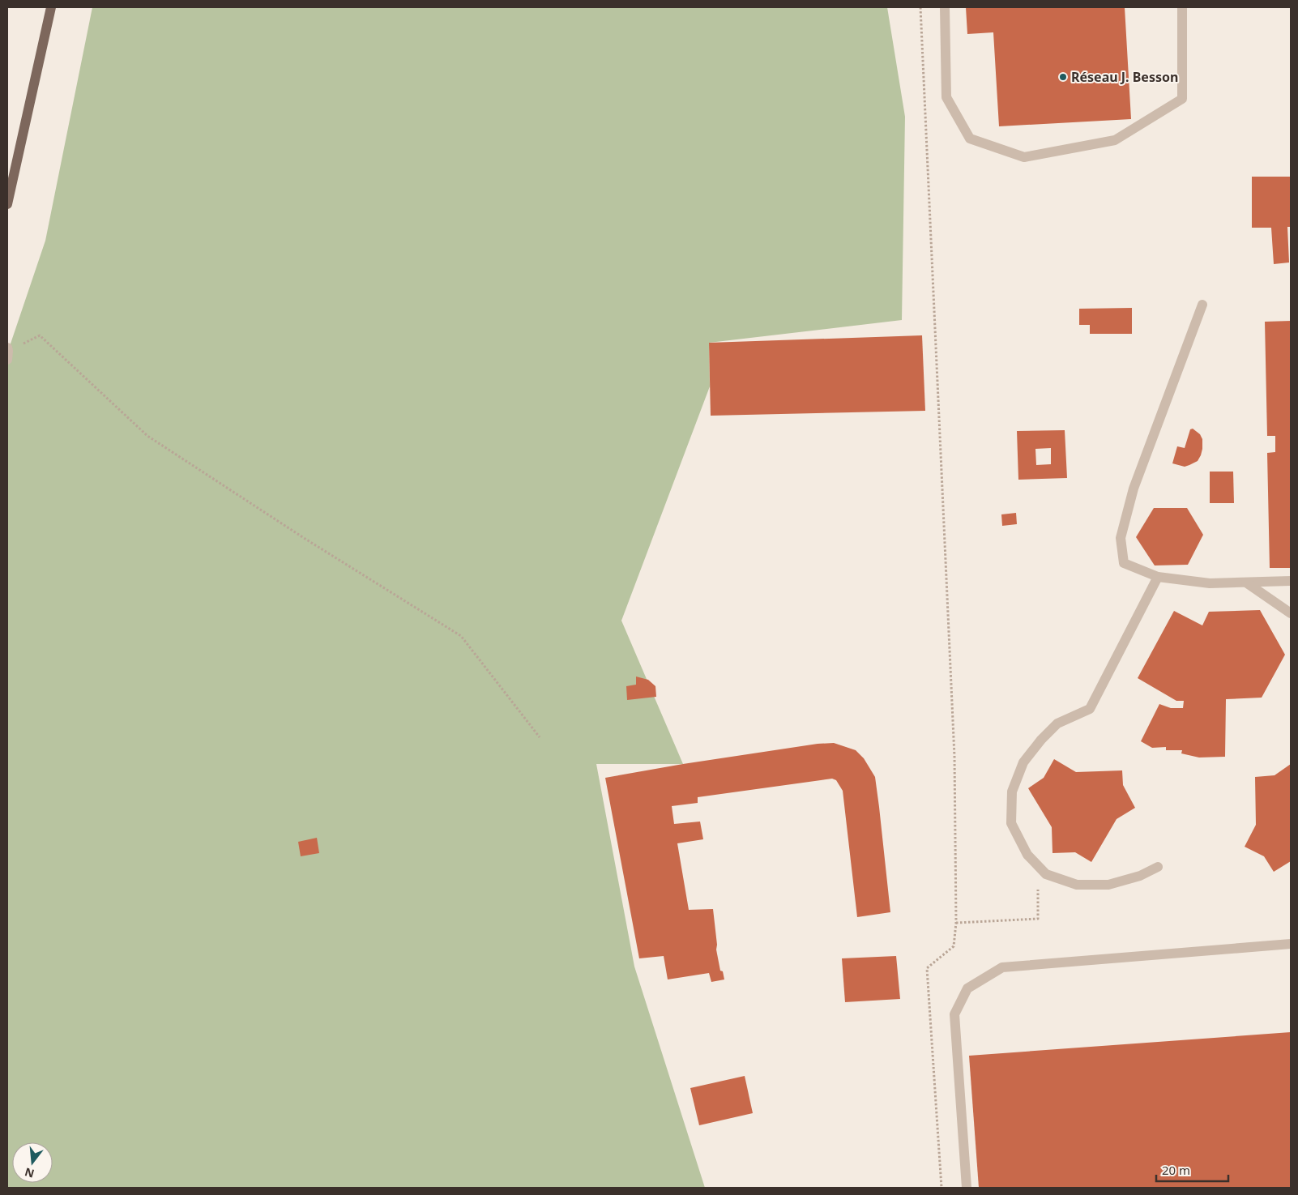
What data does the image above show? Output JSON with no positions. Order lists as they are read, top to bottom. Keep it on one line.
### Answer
{"places":["Réseau J. Besson"],"scale_bar":"20 m","north":"bottom"}
